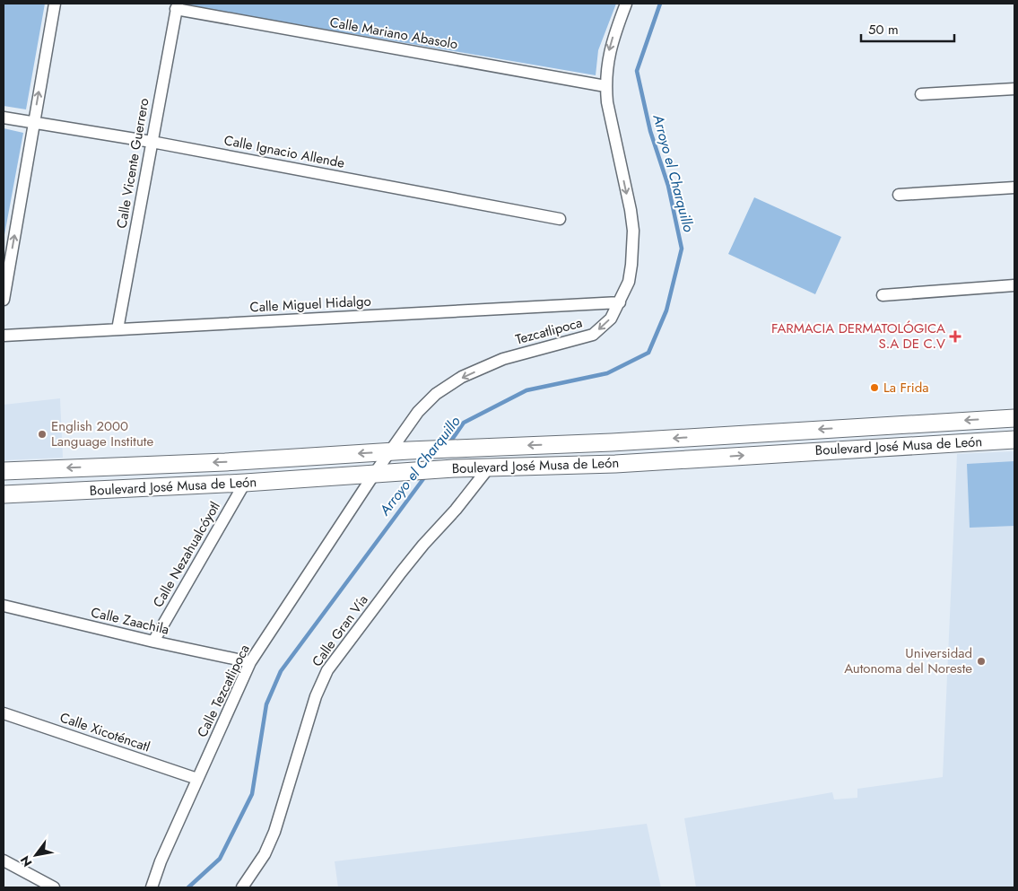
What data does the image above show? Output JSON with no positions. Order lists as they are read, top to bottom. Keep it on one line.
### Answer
{"streets":{"main road":["Boulevard José Musa de León"],"street":["Calle Mariano Abasolo","Calle Ignacio Allende","Calle Vicente Guerrero","Calle Miguel Hidalgo","Tezcatlipoca","Calle Nezahualcóyotl","Calle Zaachila","Calle Gran Vía","Calle Tezcatlipoca","Calle Xicoténcatl"]},"crossings":[["Calle Mariano Abasolo","Calle Vicente Guerrero"],["Calle Mariano Abasolo","Tezcatlipoca"],["Calle Ignacio Allende","Calle Vicente Guerrero"],["Calle Vicente Guerrero","Calle Miguel Hidalgo"],["Calle Miguel Hidalgo","Tezcatlipoca"],["Tezcatlipoca","Boulevard José Musa de León"],["Tezcatlipoca","Calle Tezcatlipoca"],["Boulevard José Musa de León","Calle Nezahualcóyotl"],["Boulevard José Musa de León","Calle Gran Vía"],["Boulevard José Musa de León","Calle Tezcatlipoca"],["Calle Nezahualcóyotl","Calle Zaachila"],["Calle Zaachila","Calle Tezcatlipoca"],["Calle Tezcatlipoca","Calle Xicoténcatl"]],"one_way":["Tezcatlipoca"],"water":["Arroyo el Charquillo"],"places":{"health":["FARMACIA DERMATOLÓGICA S.A DE C.V"],"other":["La Frida","English 2000 Language Institute","Universidad Autonoma del Noreste"]},"scale_bar":"50 m","north":"bottom left"}
